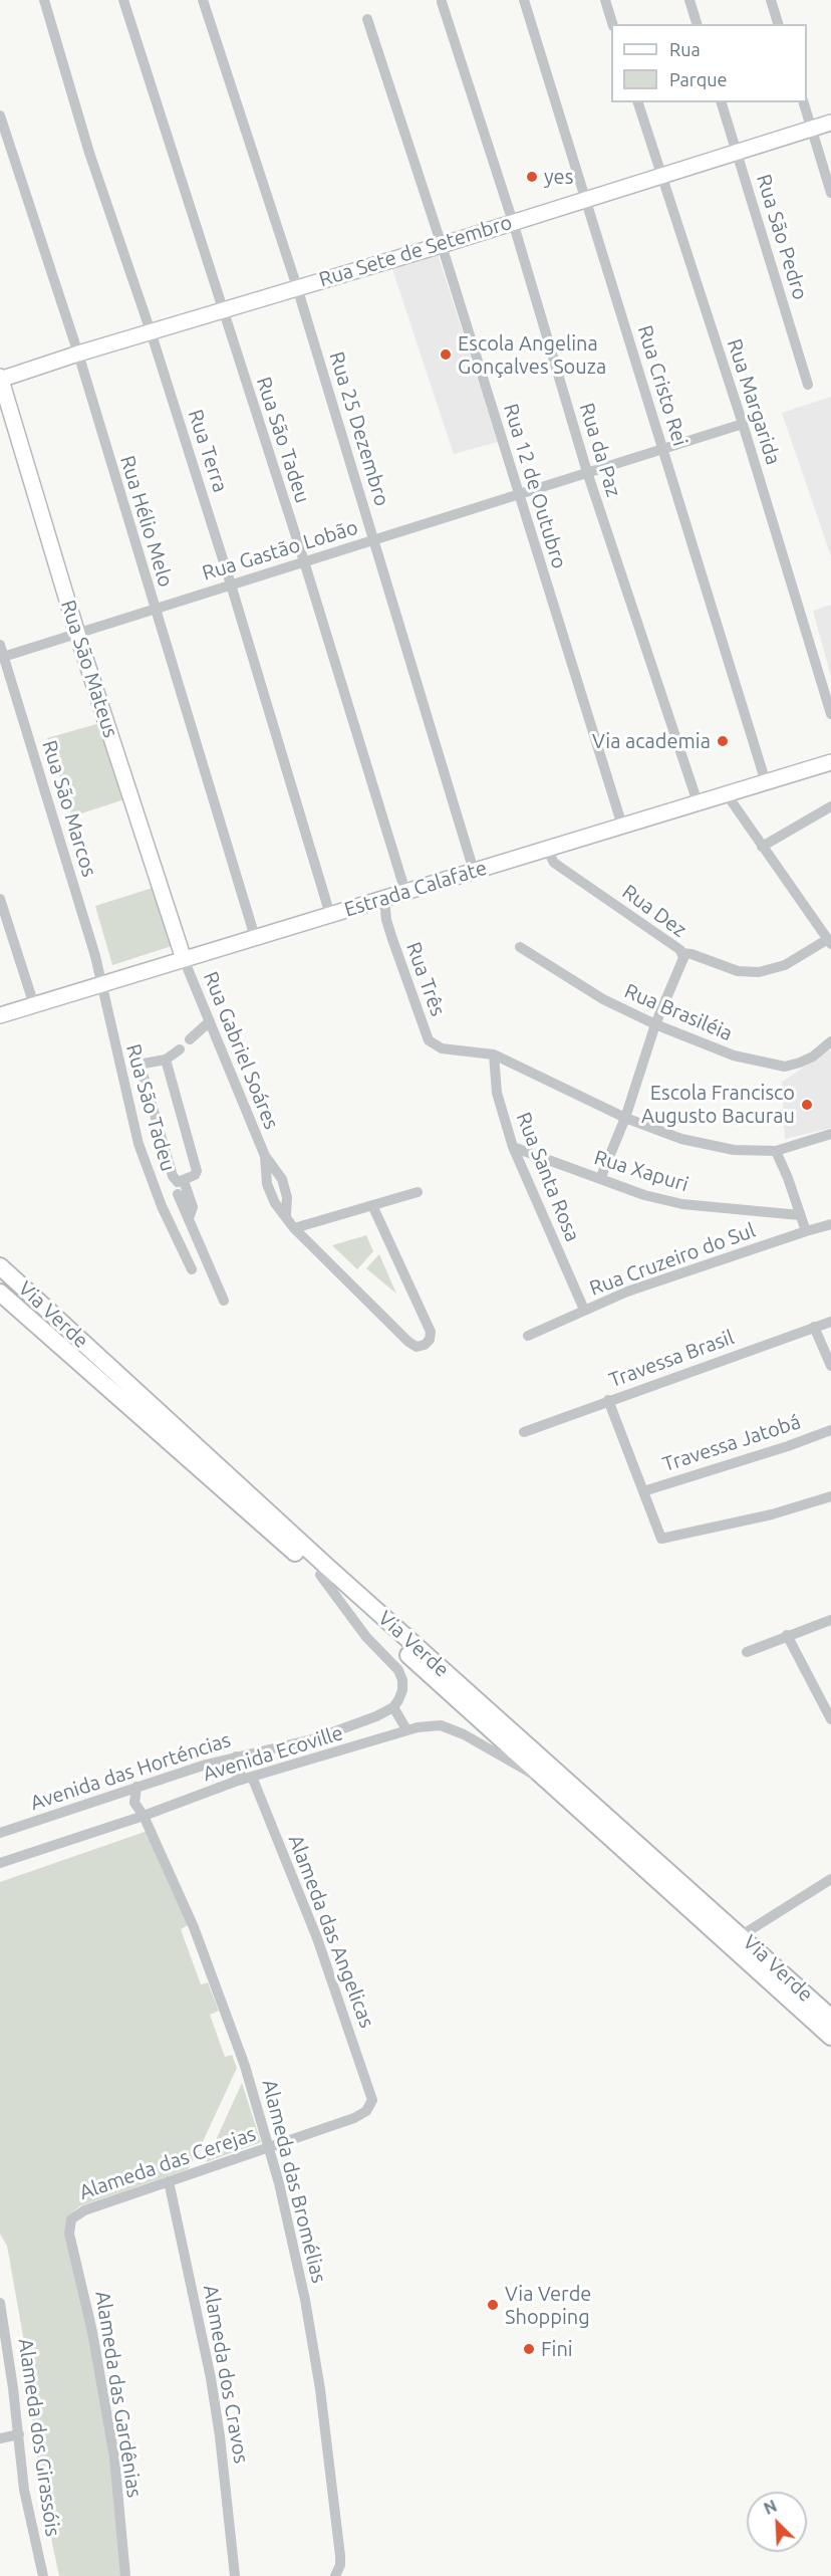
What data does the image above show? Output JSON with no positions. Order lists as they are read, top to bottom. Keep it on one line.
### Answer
{"streets":{"main road":["Via Verde"],"street":["Rua São Pedro","Rua Sete de Setembro","Rua Cristo Rei","Rua Margarida","Rua 25 Dezembro","Rua São Tadeu","Rua da Paz","Rua Terra","Rua 12 de Outubro","Rua Hélio Melo","Rua Gastão Lobão","Rua São Mateus","Rua São Marcos","Estrada Calafate","Rua Dez","Rua Três","Rua Brasiléia","Rua Gabriel Soáres","Rua Xapuri","Rua Santa Rosa","Rua Cruzeiro do Sul","Travessa Brasil","Travessa Jatobá","Avenida Ecoville","Avenida das Horténcias","Alameda das Angelicas","Alameda das Cerejas","Alameda das Bromélias","Alameda dos Cravos","Alameda das Gardênias","Alameda dos Girassóis"]},"crossings":[["Rua São Pedro","Rua Sete de Setembro"],["Rua Sete de Setembro","Rua Cristo Rei"],["Rua Sete de Setembro","Rua Margarida"],["Rua Sete de Setembro","Rua 25 Dezembro"],["Rua Sete de Setembro","Rua São Tadeu"],["Rua Sete de Setembro","Rua da Paz"],["Rua Sete de Setembro","Rua Terra"],["Rua Sete de Setembro","Rua 12 de Outubro"],["Rua Sete de Setembro","Rua Hélio Melo"],["Rua Sete de Setembro","Rua São Mateus"],["Rua Cristo Rei","Rua Gastão Lobão"],["Rua Cristo Rei","Estrada Calafate"],["Rua Margarida","Rua Gastão Lobão"],["Rua 25 Dezembro","Rua Gastão Lobão"],["Rua 25 Dezembro","Estrada Calafate"],["Rua São Tadeu","Rua Gastão Lobão"],["Rua São Tadeu","Rua São Marcos"],["Rua São Tadeu","Estrada Calafate"],["Rua da Paz","Rua Gastão Lobão"],["Rua da Paz","Estrada Calafate"],["Rua Terra","Rua Gastão Lobão"],["Rua Terra","Estrada Calafate"],["Rua 12 de Outubro","Rua Gastão Lobão"],["Rua 12 de Outubro","Estrada Calafate"],["Rua Hélio Melo","Rua Gastão Lobão"],["Rua Hélio Melo","Estrada Calafate"],["Rua Gastão Lobão","Rua São Mateus"],["Rua Gastão Lobão","Rua São Marcos"],["Rua São Mateus","Estrada Calafate"],["Rua São Mateus","Rua Gabriel Soáres"],["Rua São Marcos","Estrada Calafate"],["Estrada Calafate","Rua Dez"],["Estrada Calafate","Rua Três"],["Estrada Calafate","Rua Gabriel Soáres"],["Rua Dez","Rua Três"],["Rua Dez","Rua Brasiléia"],["Rua Dez","Rua Xapuri"],["Rua Três","Rua Santa Rosa"],["Rua Xapuri","Rua Santa Rosa"],["Rua Santa Rosa","Rua Cruzeiro do Sul"],["Via Verde","Avenida Ecoville"],["Via Verde","Avenida das Horténcias"],["Avenida Ecoville","Alameda das Angelicas"],["Avenida Ecoville","Alameda das Bromélias"],["Avenida das Horténcias","Alameda das Bromélias"],["Alameda das Angelicas","Alameda das Cerejas"],["Alameda das Cerejas","Alameda das Bromélias"],["Alameda das Cerejas","Alameda dos Cravos"],["Alameda das Cerejas","Alameda das Gardênias"]],"places":["yes","Escola Angelina Gonçalves Souza","Via academia","Escola Francisco Augusto Bacurau","Via Verde Shopping","Fini"],"legend":["Rua","Parque"],"north":"top left"}
